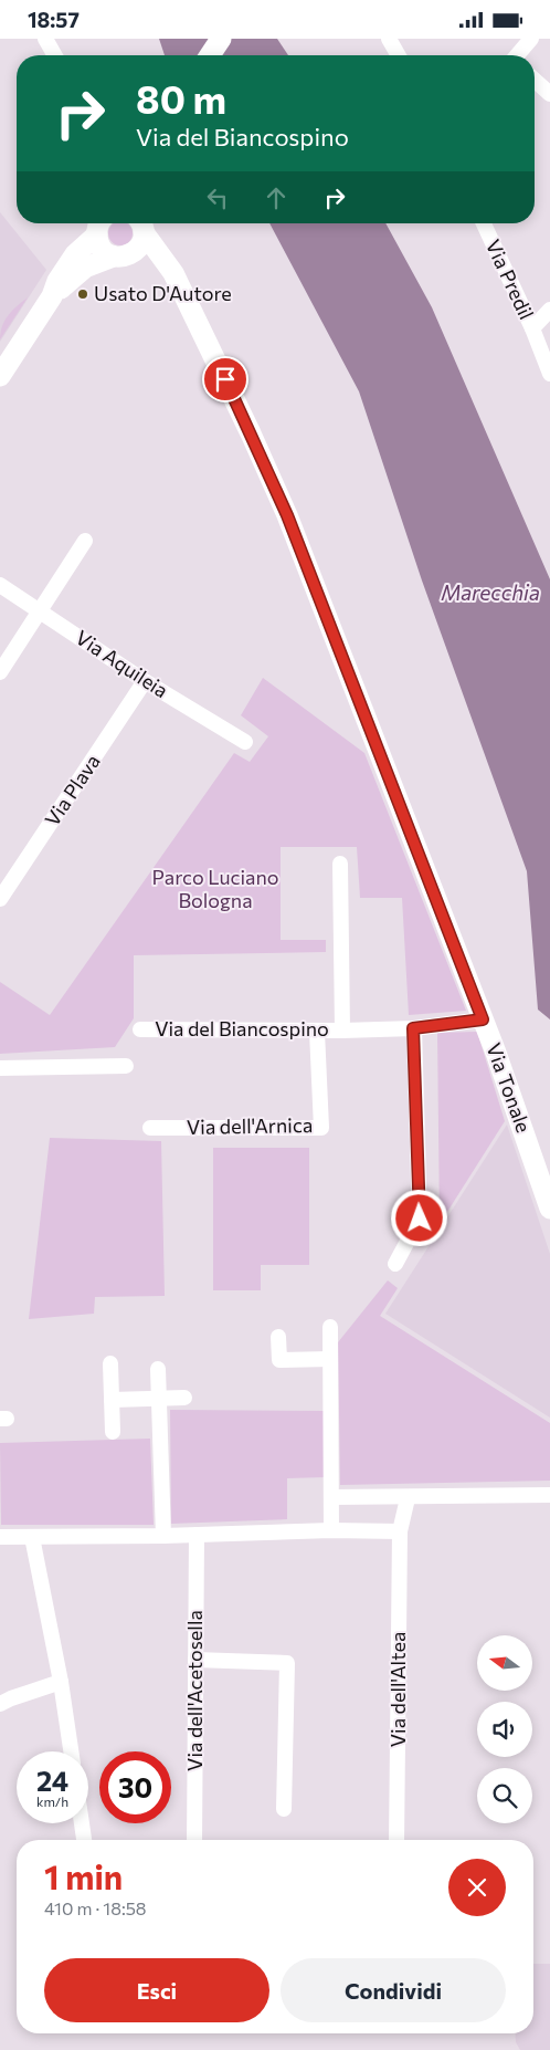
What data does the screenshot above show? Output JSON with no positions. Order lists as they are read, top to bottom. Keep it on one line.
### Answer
{"streets":{"street":["Via Predil","Via Aquileia","Via Plava","Via del Biancospino","Via Tonale","Via dell'Arnica","Via dell'Altea","Via dell'Acetosella"]},"crossings":[["Via Aquileia","Via Plava"],["Via del Biancospino","Via Tonale"],["Via del Biancospino","Via dell'Arnica"]],"water":["Marecchia"],"parks":["Parco Luciano Bologna"],"places":["Usato D'Autore"],"north":"left","page":{"status":"18:57","turn":["80 m","Via del Biancospino"],"speed":"24 km/h","limit":"30","heading":["1 min","410 m · 18:58"],"buttons":["Esci","Condividi"]}}
